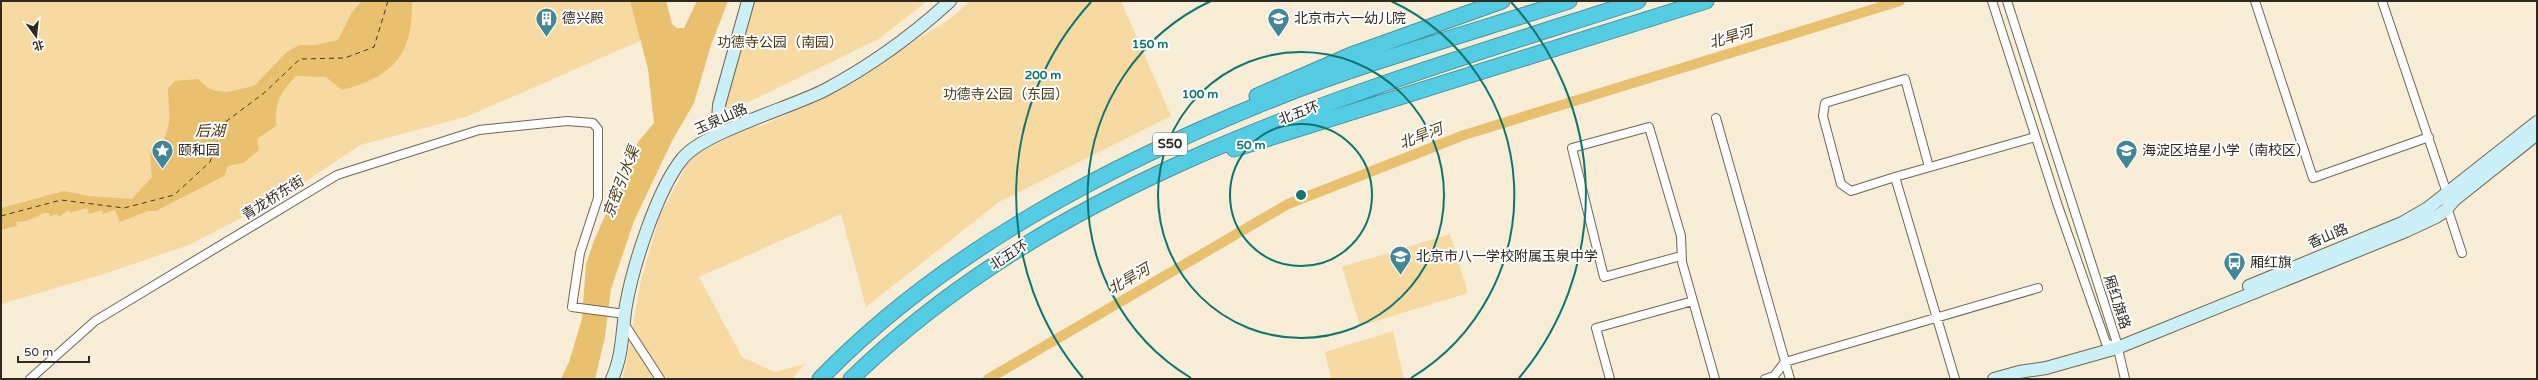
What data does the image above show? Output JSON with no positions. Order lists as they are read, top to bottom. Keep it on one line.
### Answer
{"streets":{"highway":["北五环","S50"],"street":["玉泉山路","青龙桥东街","香山路","厢红旗路"]},"crossings":[["玉泉山路","青龙桥东街"],["香山路","厢红旗路"]],"water":["北旱河","后湖","京密引水渠"],"parks":["功德寺公园（南园）","功德寺公园（东园）"],"places":{"building":["德兴殿"],"school or university":["北京市六一幼儿院","海淀区培星小学（南校区）","北京市八一学校附属玉泉中学"],"place":["颐和园"],"bus stop":["厢红旗"]},"scale_bar":"50 m","north":"bottom","rings":["150 m","200 m","100 m","50 m"]}
